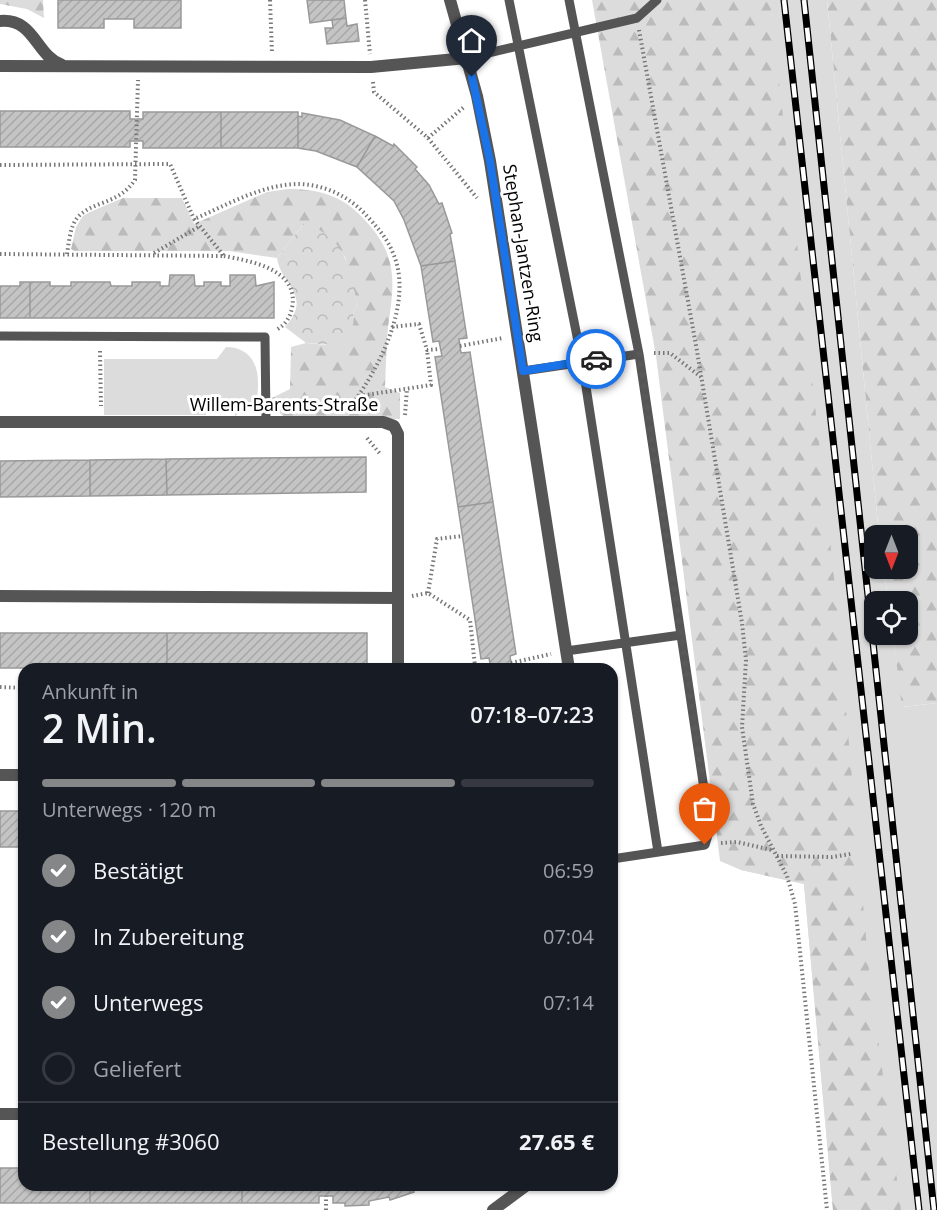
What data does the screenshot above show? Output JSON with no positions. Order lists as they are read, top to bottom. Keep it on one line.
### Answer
{"streets":{"street":["Stephan-Jantzen-Ring","Willem-Barents-Straße"]},"north":"bottom","page":{"heading":["2 Min.","Ankunft in","07:18–07:23"],"panel":["Bestellung #3060","27.65 €"],"bar":"Unterwegs · 120 m","list":[["Bestätigt","06:59"],["In Zubereitung","07:04"],["Unterwegs","07:14"],"Geliefert"]}}
